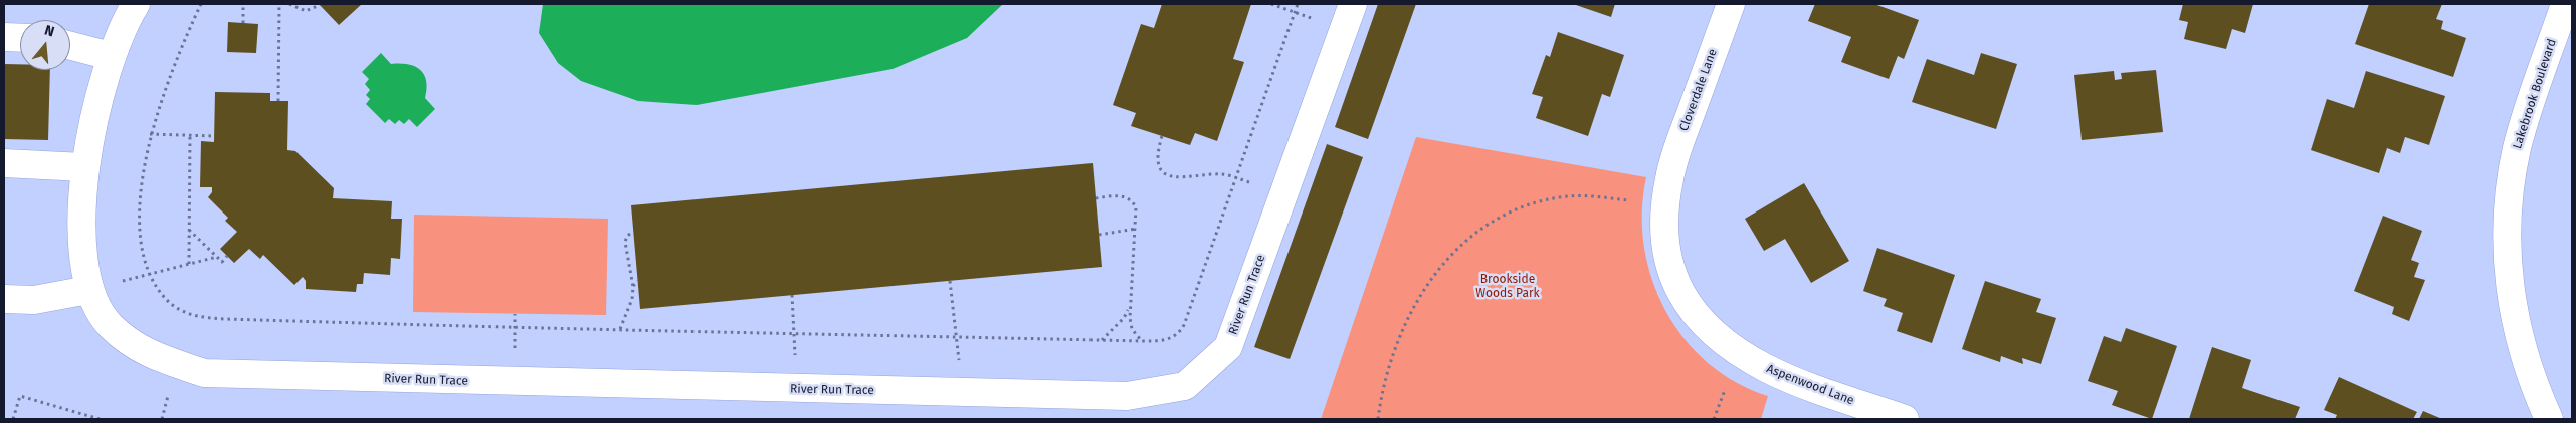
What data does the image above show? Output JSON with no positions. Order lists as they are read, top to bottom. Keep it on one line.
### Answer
{"streets":{"street":["Cloverdale Lane","Lakebrook Boulevard","River Run Trace","Aspenwood Lane"]},"crossings":[["Cloverdale Lane","Aspenwood Lane"]],"parks":["Brookside Woods Park"],"north":"top"}
